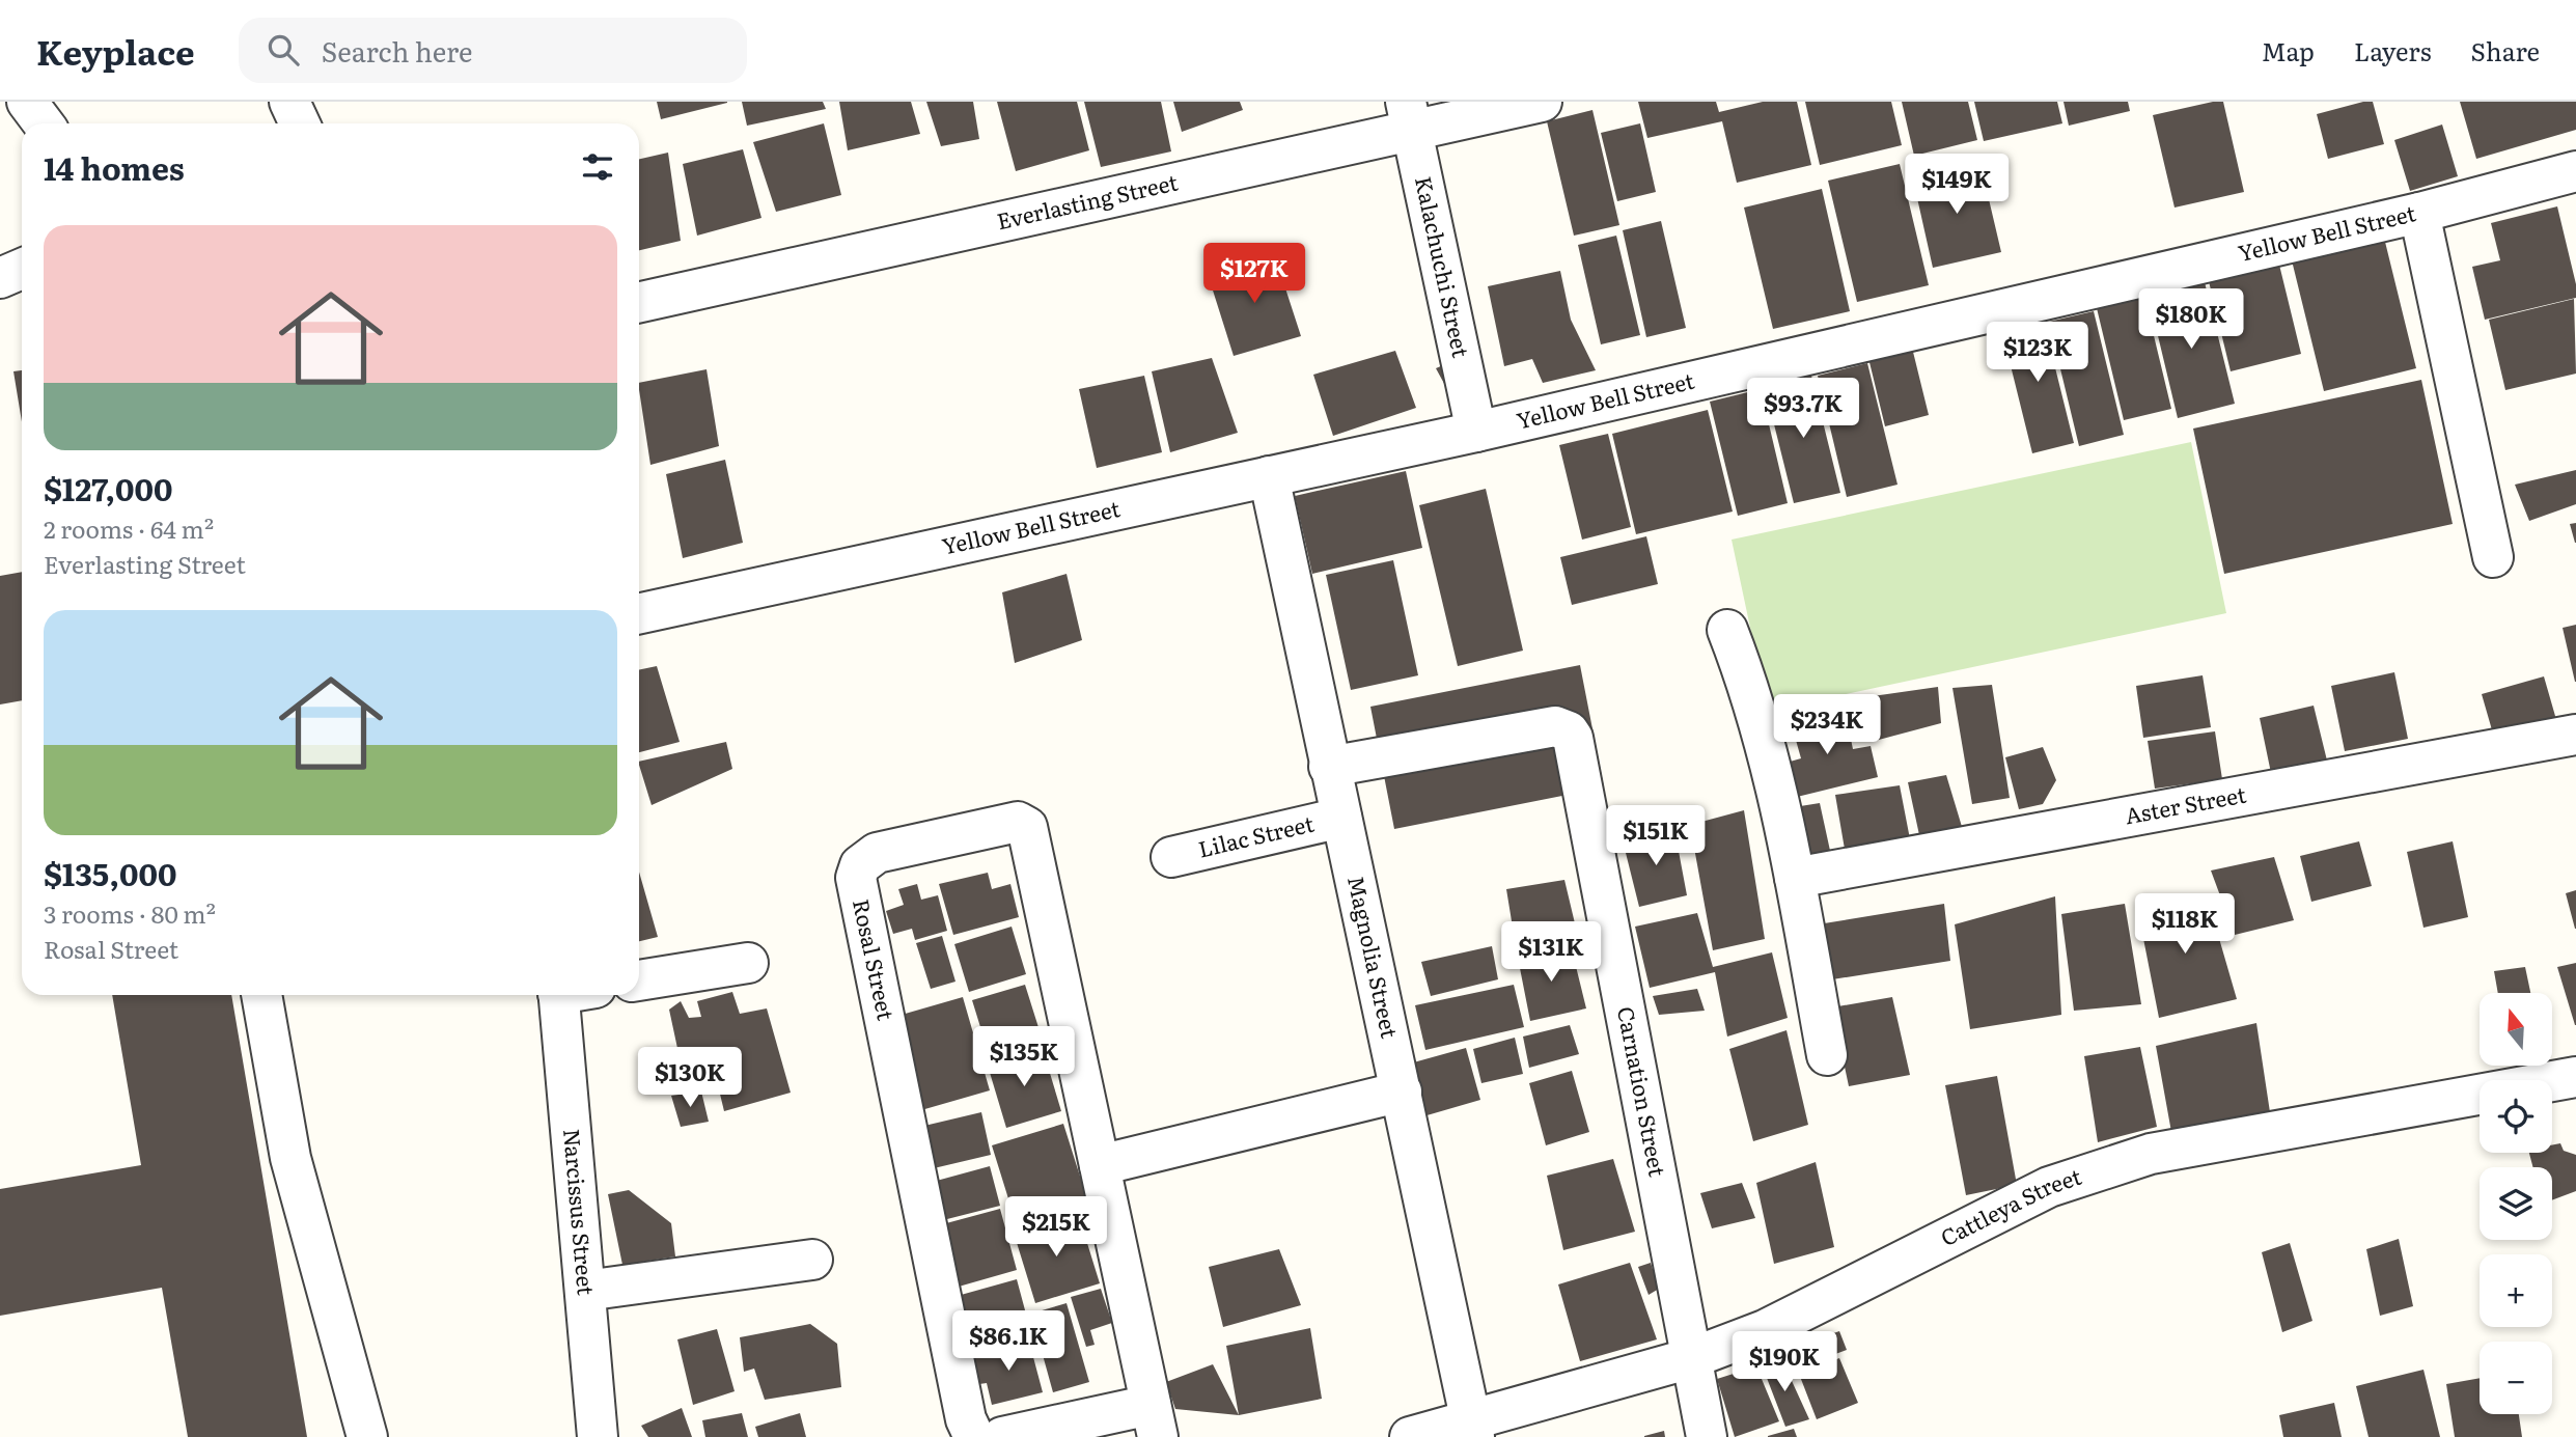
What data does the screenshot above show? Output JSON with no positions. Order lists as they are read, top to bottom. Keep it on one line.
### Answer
{"streets":{"street":["Everlasting Street","Yellow Bell Street","Kalachuchi Street","Aster Street","Lilac Street","Magnolia Street","Rosal Street","Carnation Street","Cattleya Street","Narcissus Street"]},"crossings":[["Everlasting Street","Kalachuchi Street"],["Yellow Bell Street","Kalachuchi Street"],["Yellow Bell Street","Magnolia Street"],["Lilac Street","Magnolia Street"],["Magnolia Street","Carnation Street"],["Magnolia Street","Cattleya Street"],["Carnation Street","Cattleya Street"]],"north":"top","page":{"header":"Keyplace","search":"Search here","nav":["Map","Layers","Share"],"heading":"14 homes","price":["$149K","$127K","$180K","$123K","$93.7K","$234K","$151K","$118K","$131K","$135K","$130K","$215K","$86.1K","$190K"],"list":[{"name":"$127,000","note":"2 rooms · 64 m² · Everlasting Street"},{"name":"$135,000","note":"3 rooms · 80 m² · Rosal Street"}],"map_buttons":["+","−"]}}
